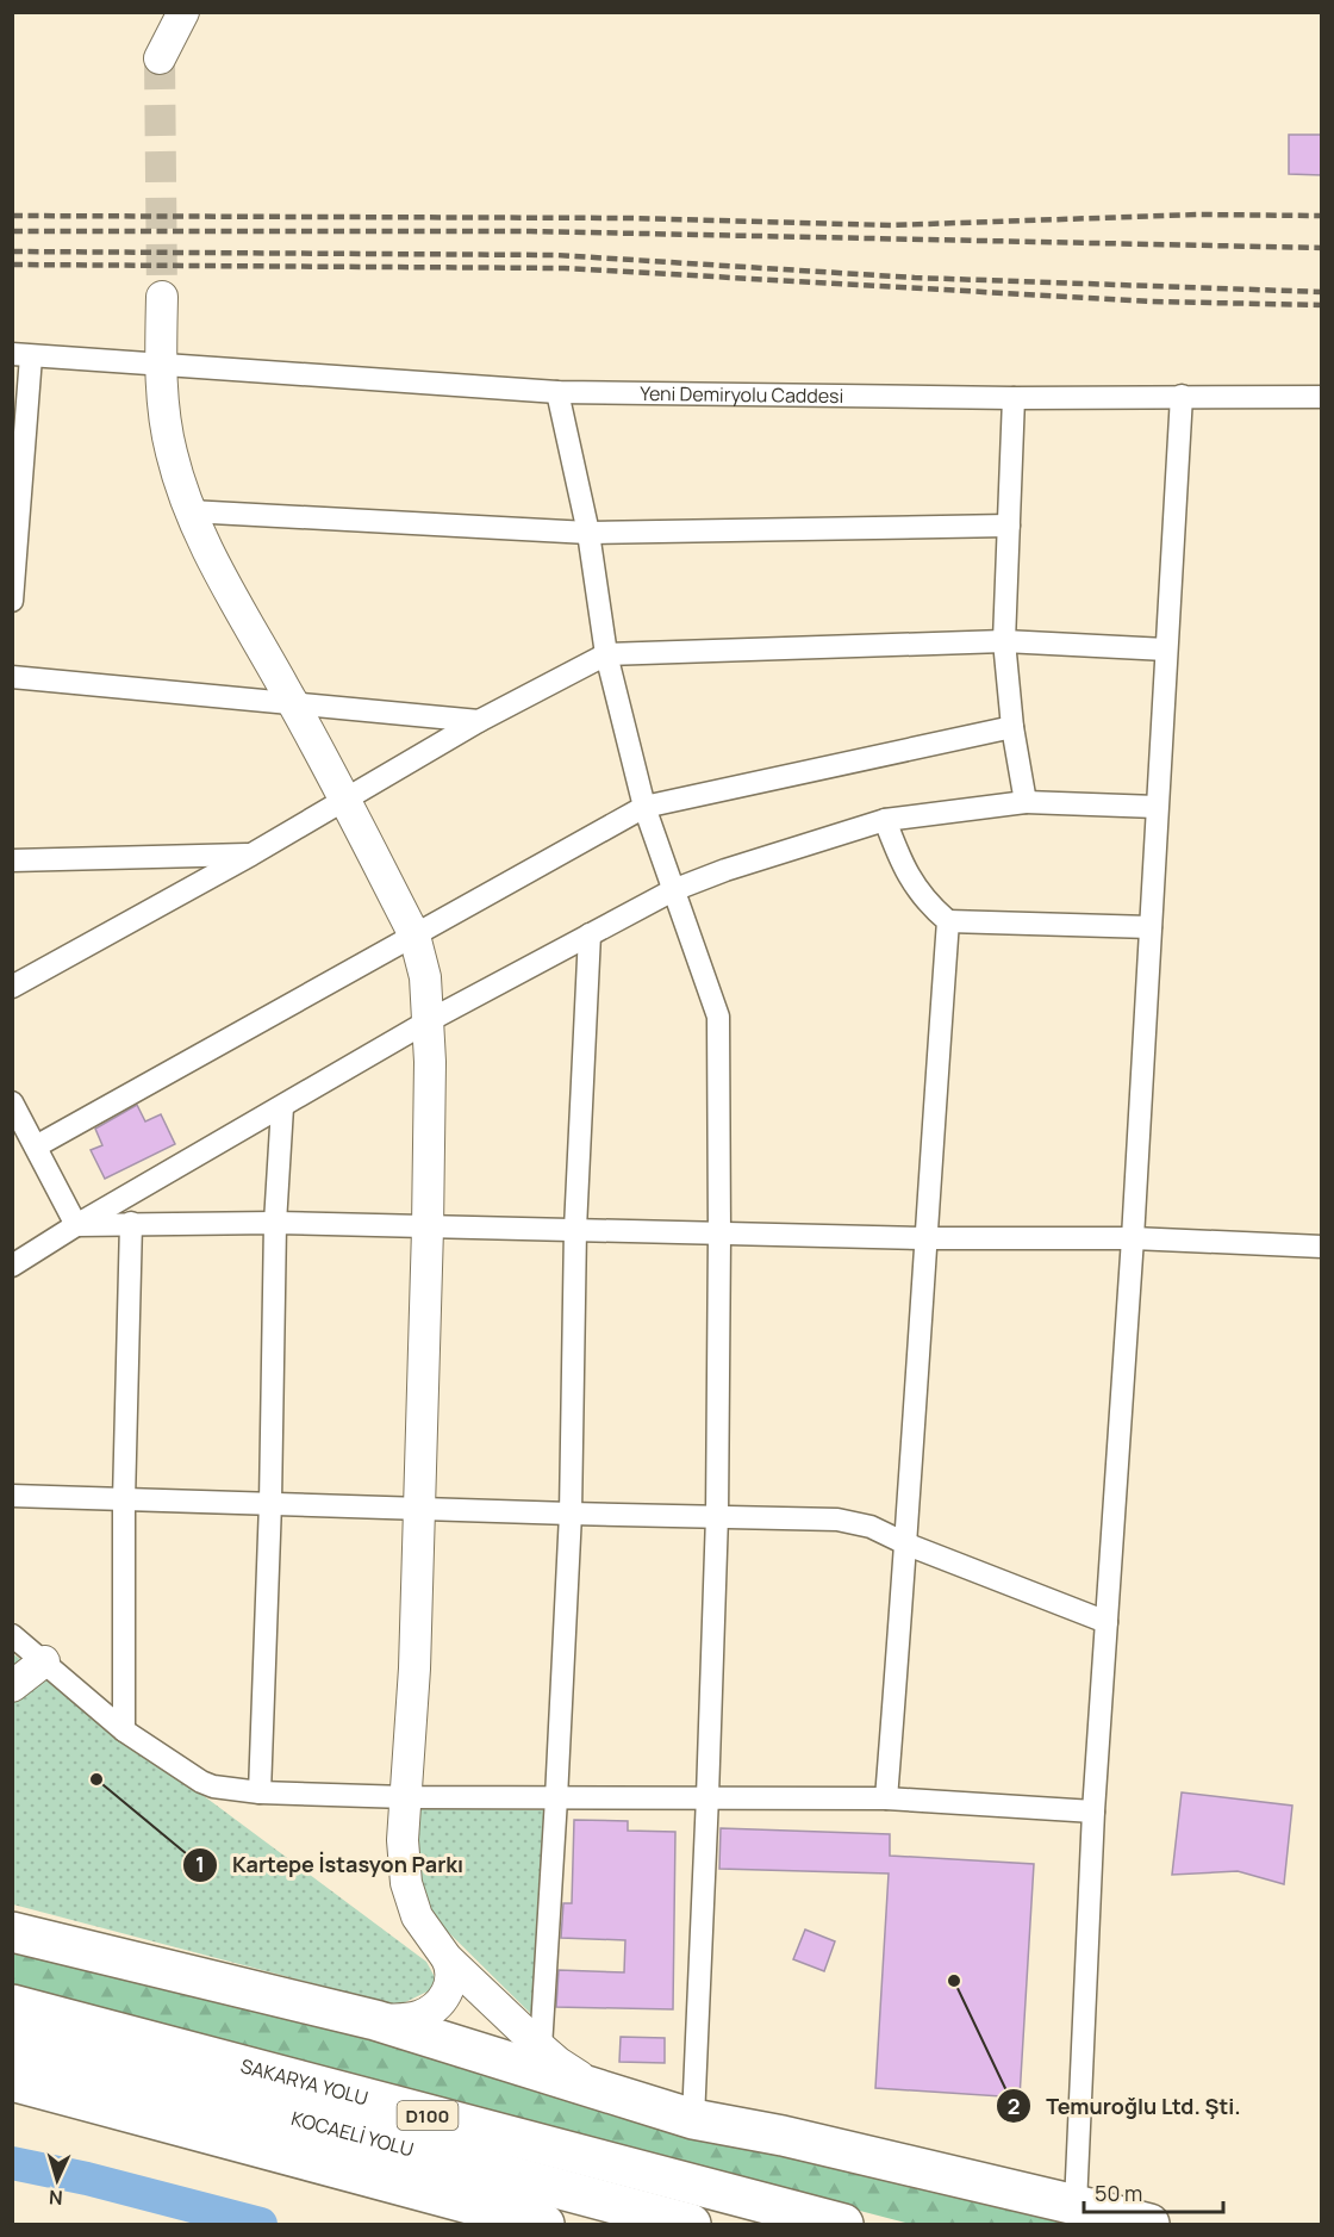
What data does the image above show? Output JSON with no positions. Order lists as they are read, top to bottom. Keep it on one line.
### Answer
{"streets":{"highway":["SAKARYA YOLU","D100","KOCAELİ YOLU"],"street":["Yeni Demiryolu Caddesi"]},"places":["Kartepe İstasyon Parkı","Temuroğlu Ltd. Şti."],"scale_bar":"50 m","north":"bottom"}
